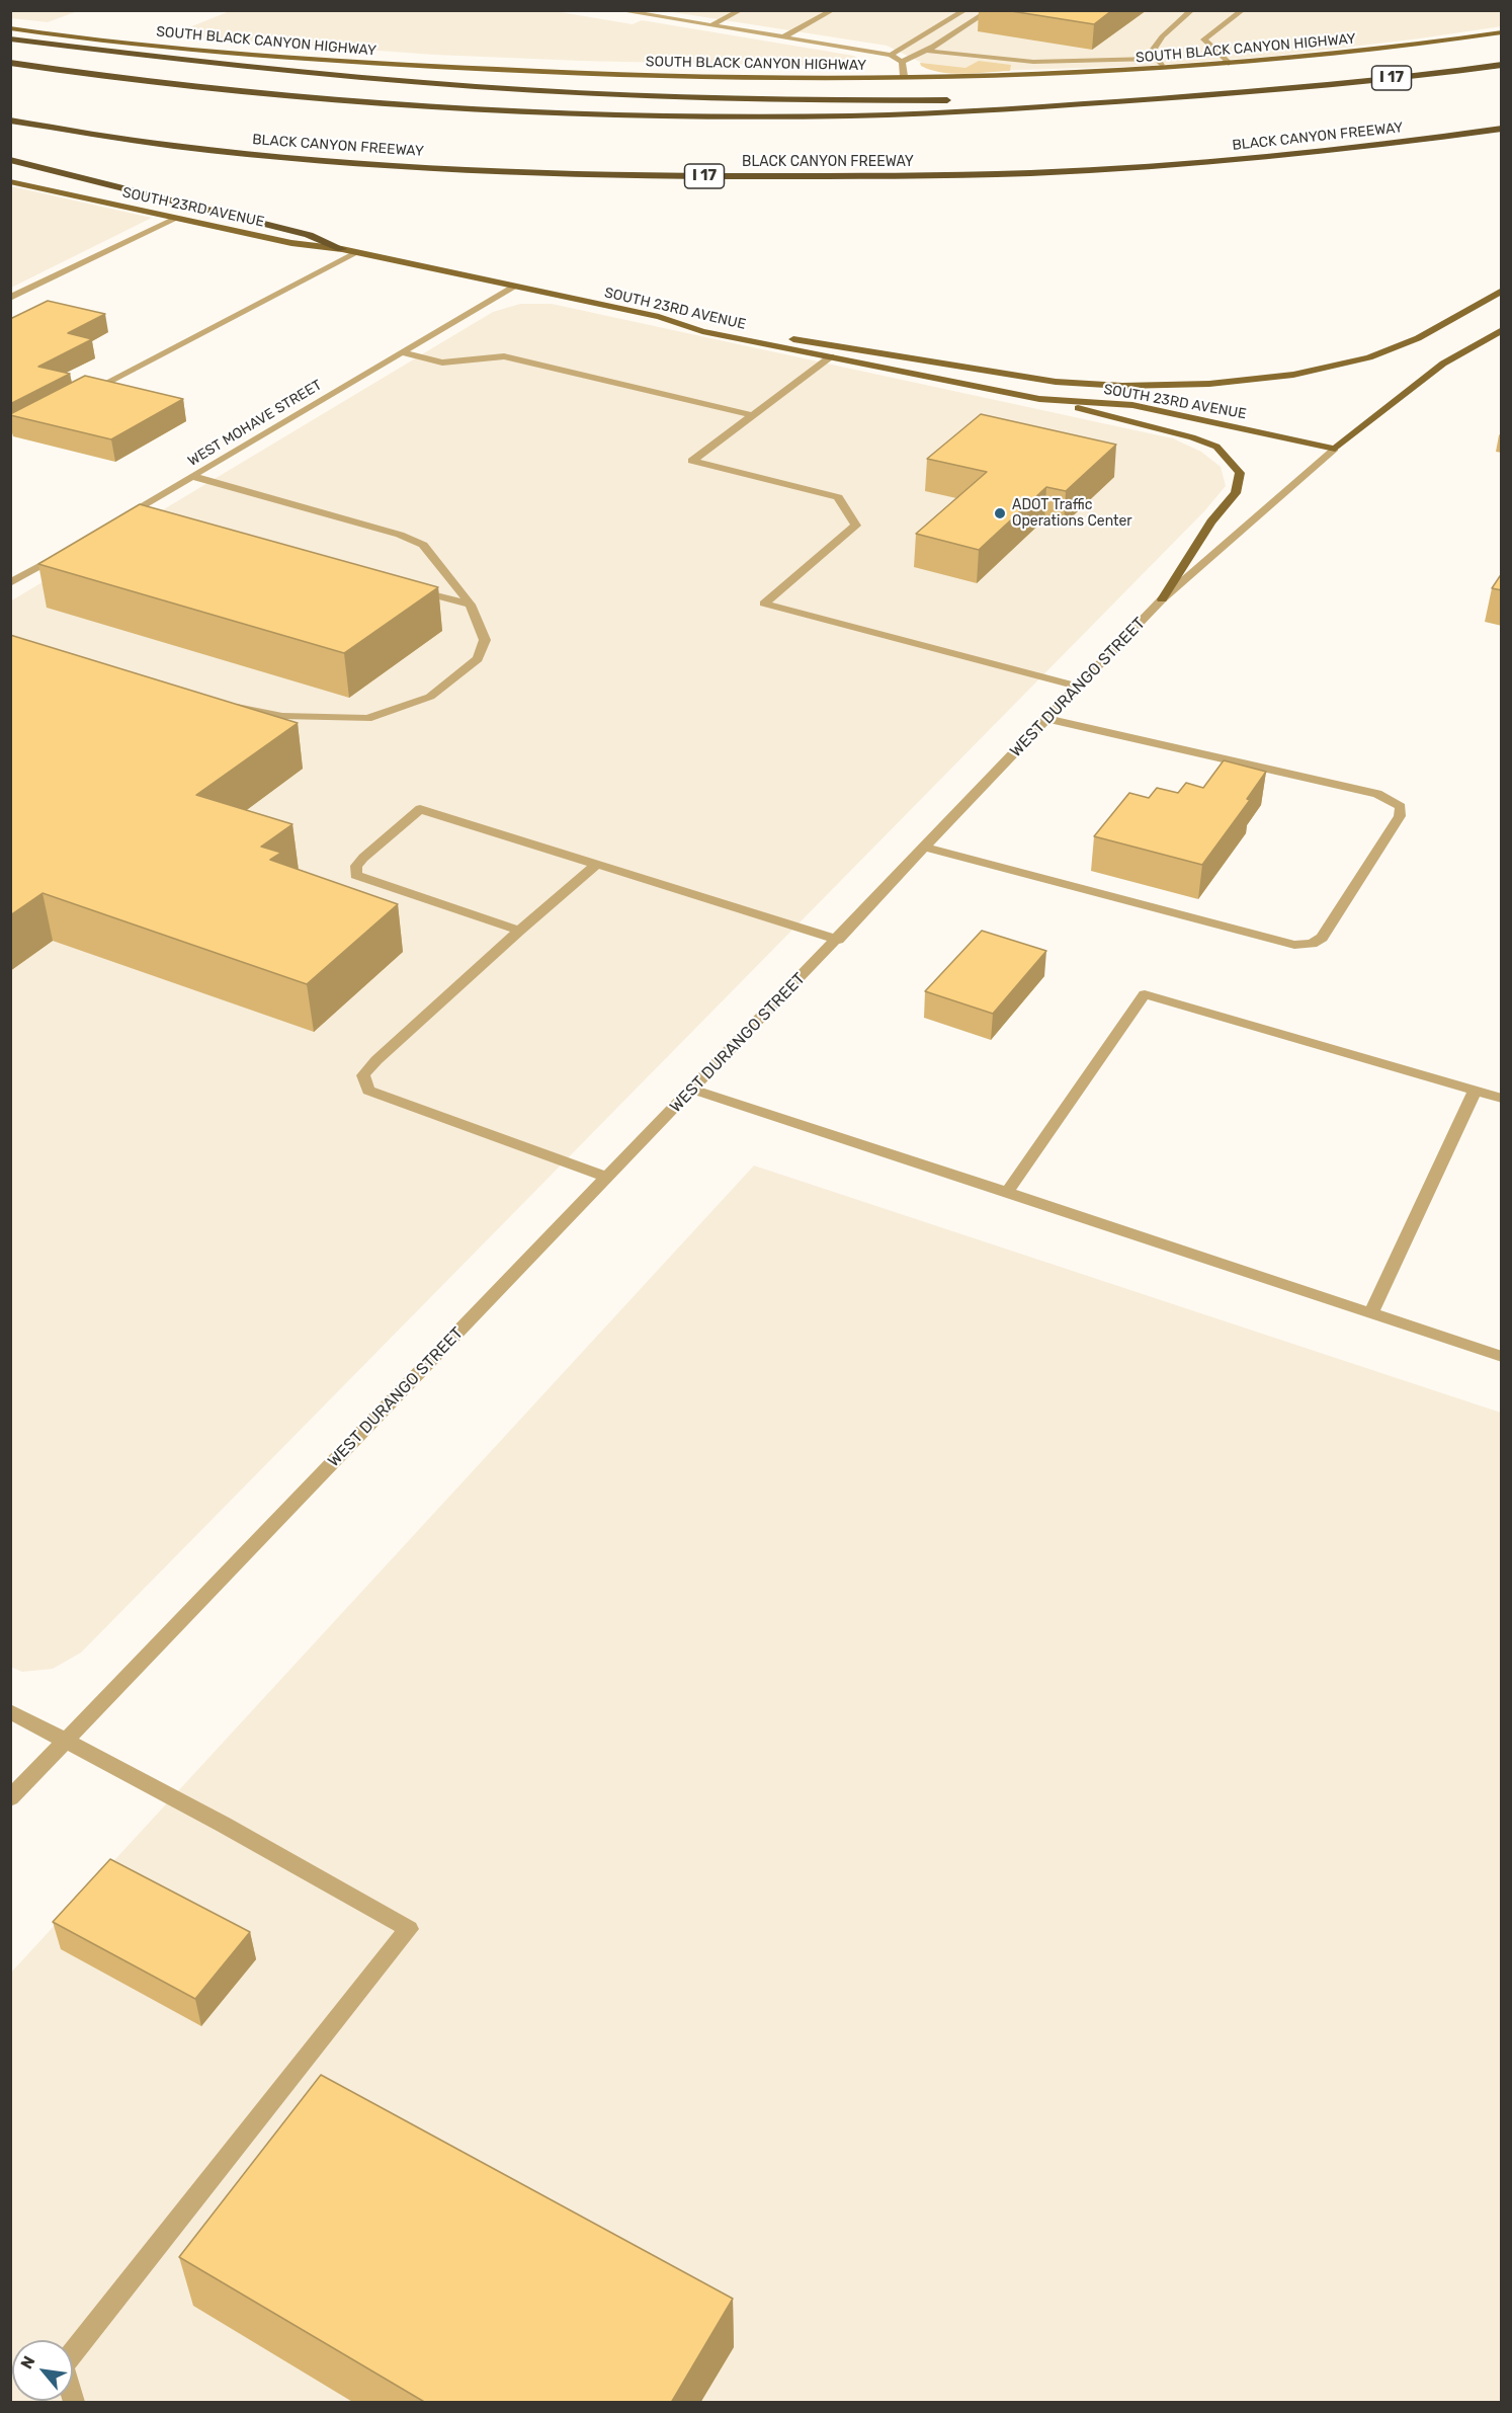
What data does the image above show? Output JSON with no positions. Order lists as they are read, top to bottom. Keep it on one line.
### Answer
{"streets":{"highway":["I 17","BLACK CANYON FREEWAY"],"main road":["SOUTH BLACK CANYON HIGHWAY","SOUTH 23RD AVENUE","WEST DURANGO STREET"],"street":["WEST MOHAVE STREET"]},"crossings":[["SOUTH 23RD AVENUE","WEST MOHAVE STREET"],["SOUTH 23RD AVENUE","WEST DURANGO STREET"]],"places":["ADOT Traffic Operations Center"],"north":"top left"}
